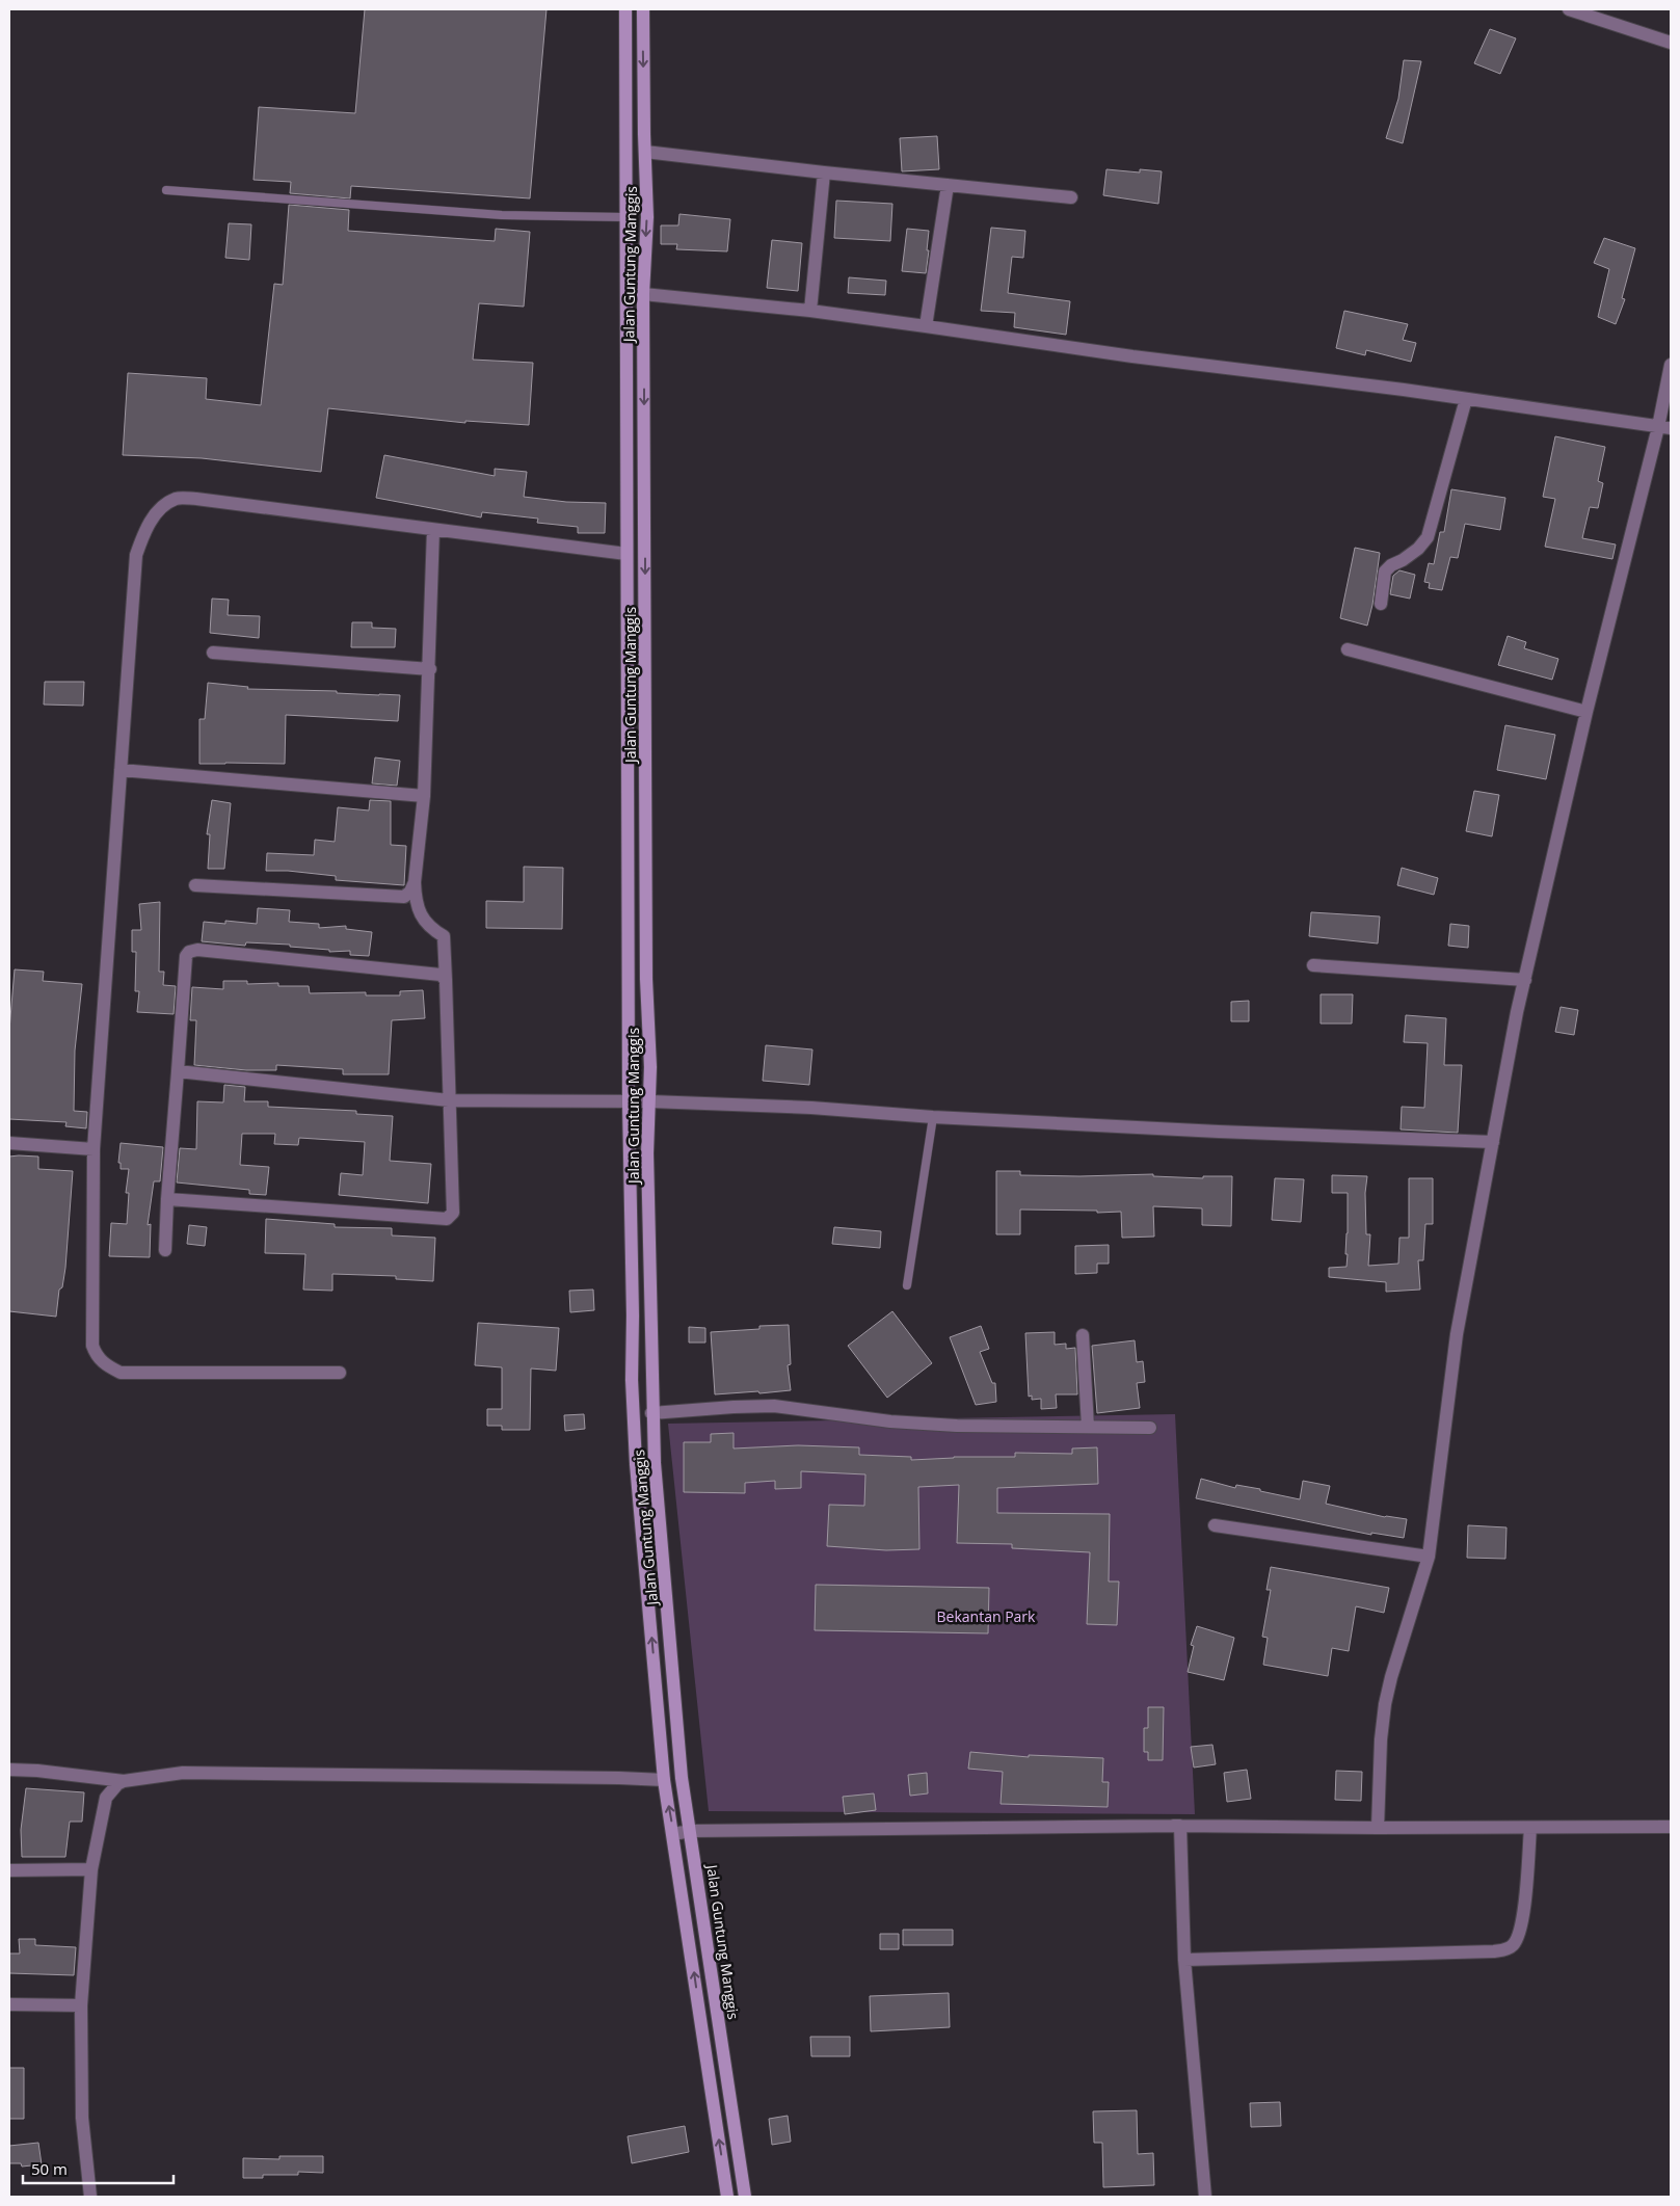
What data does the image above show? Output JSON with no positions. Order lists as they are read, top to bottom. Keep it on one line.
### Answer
{"streets":{"street":["Jalan Guntung Manggis"]},"parks":["Bekantan Park"],"scale_bar":"50 m"}
